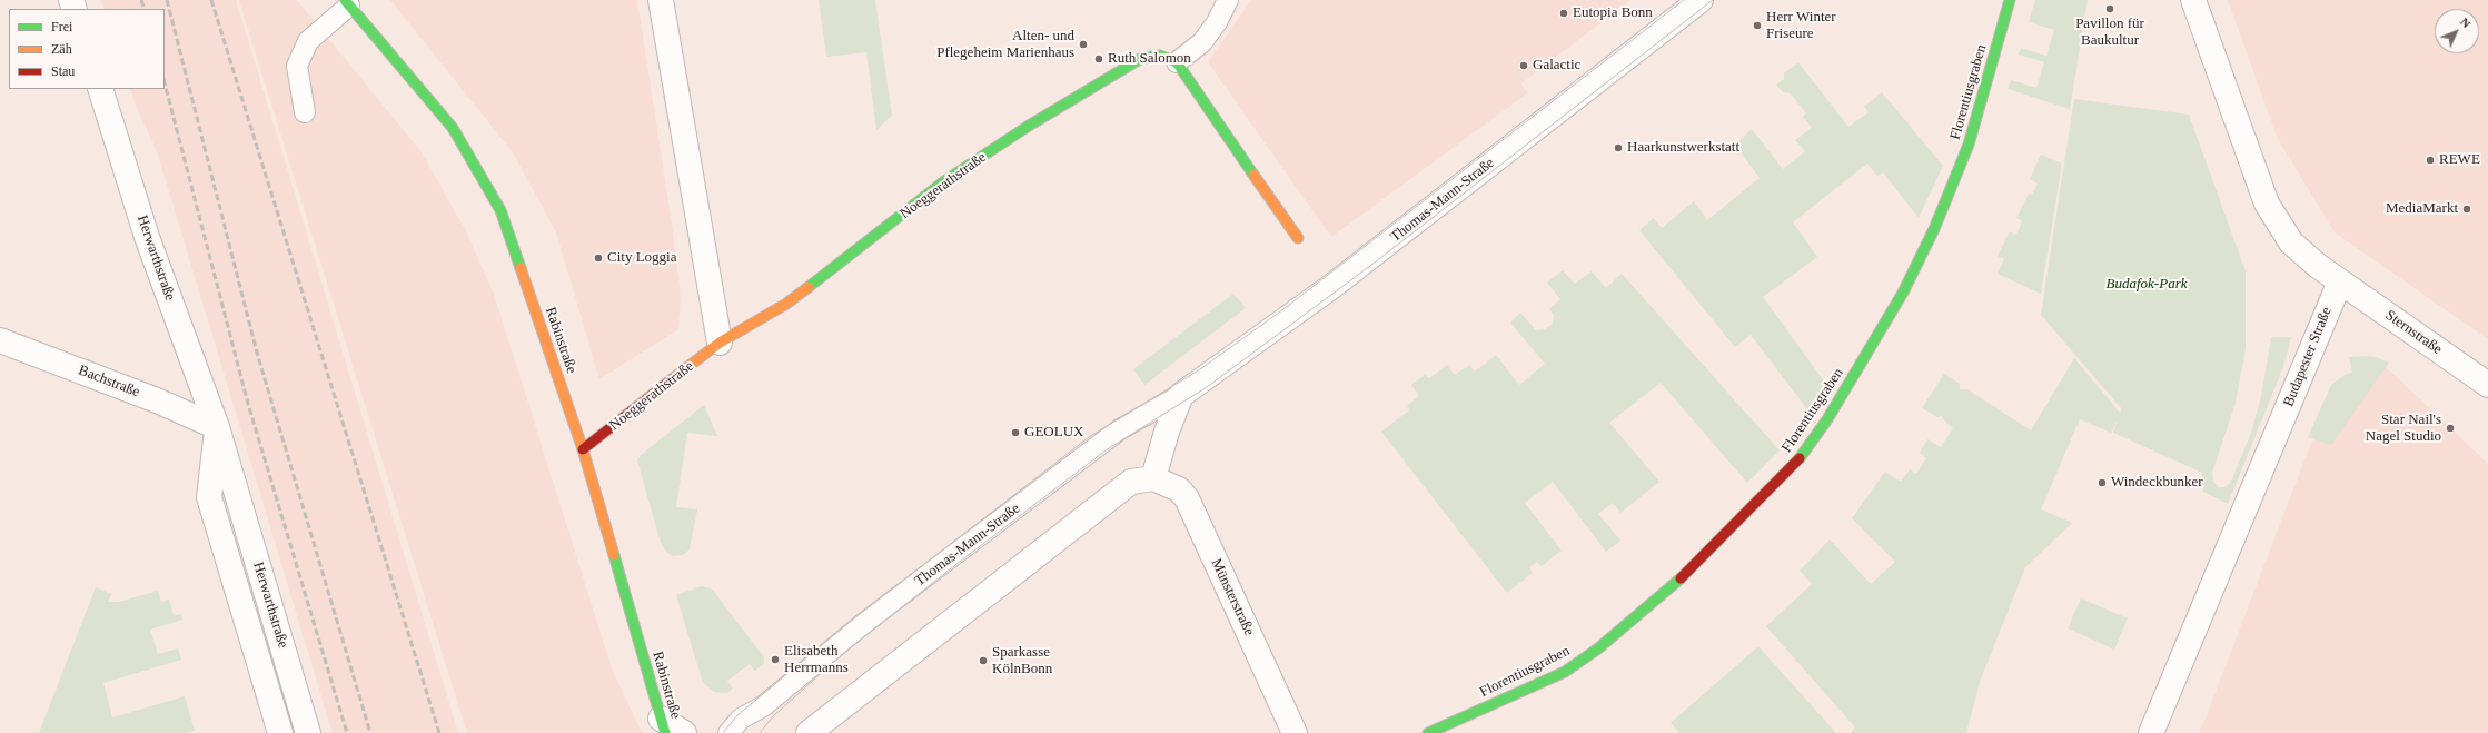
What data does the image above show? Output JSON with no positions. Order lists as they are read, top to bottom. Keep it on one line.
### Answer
{"streets":{"street":["Florentiusgraben","Noeggerathstraße","Thomas-Mann-Straße","Herwarthstraße","Sternstraße","Rabinstraße","Budapester Straße","Bachstraße","Münsterstraße"]},"crossings":[["Noeggerathstraße","Rabinstraße"],["Herwarthstraße","Bachstraße"],["Sternstraße","Budapester Straße"]],"parks":["Budafok-Park"],"places":["Pavillon für Baukultur","Eutopia Bonn","Herr Winter Friseure","Alten- und Pflegeheim Marienhaus","Ruth Salomon","Galactic","Haarkunstwerkstatt","REWE","MediaMarkt","City Loggia","Star Nail's Nagel Studio","GEOLUX","Windeckbunker","Elisabeth Herrmanns","Sparkasse KölnBonn"],"legend":["Frei","Zäh","Stau"],"north":"top right"}
